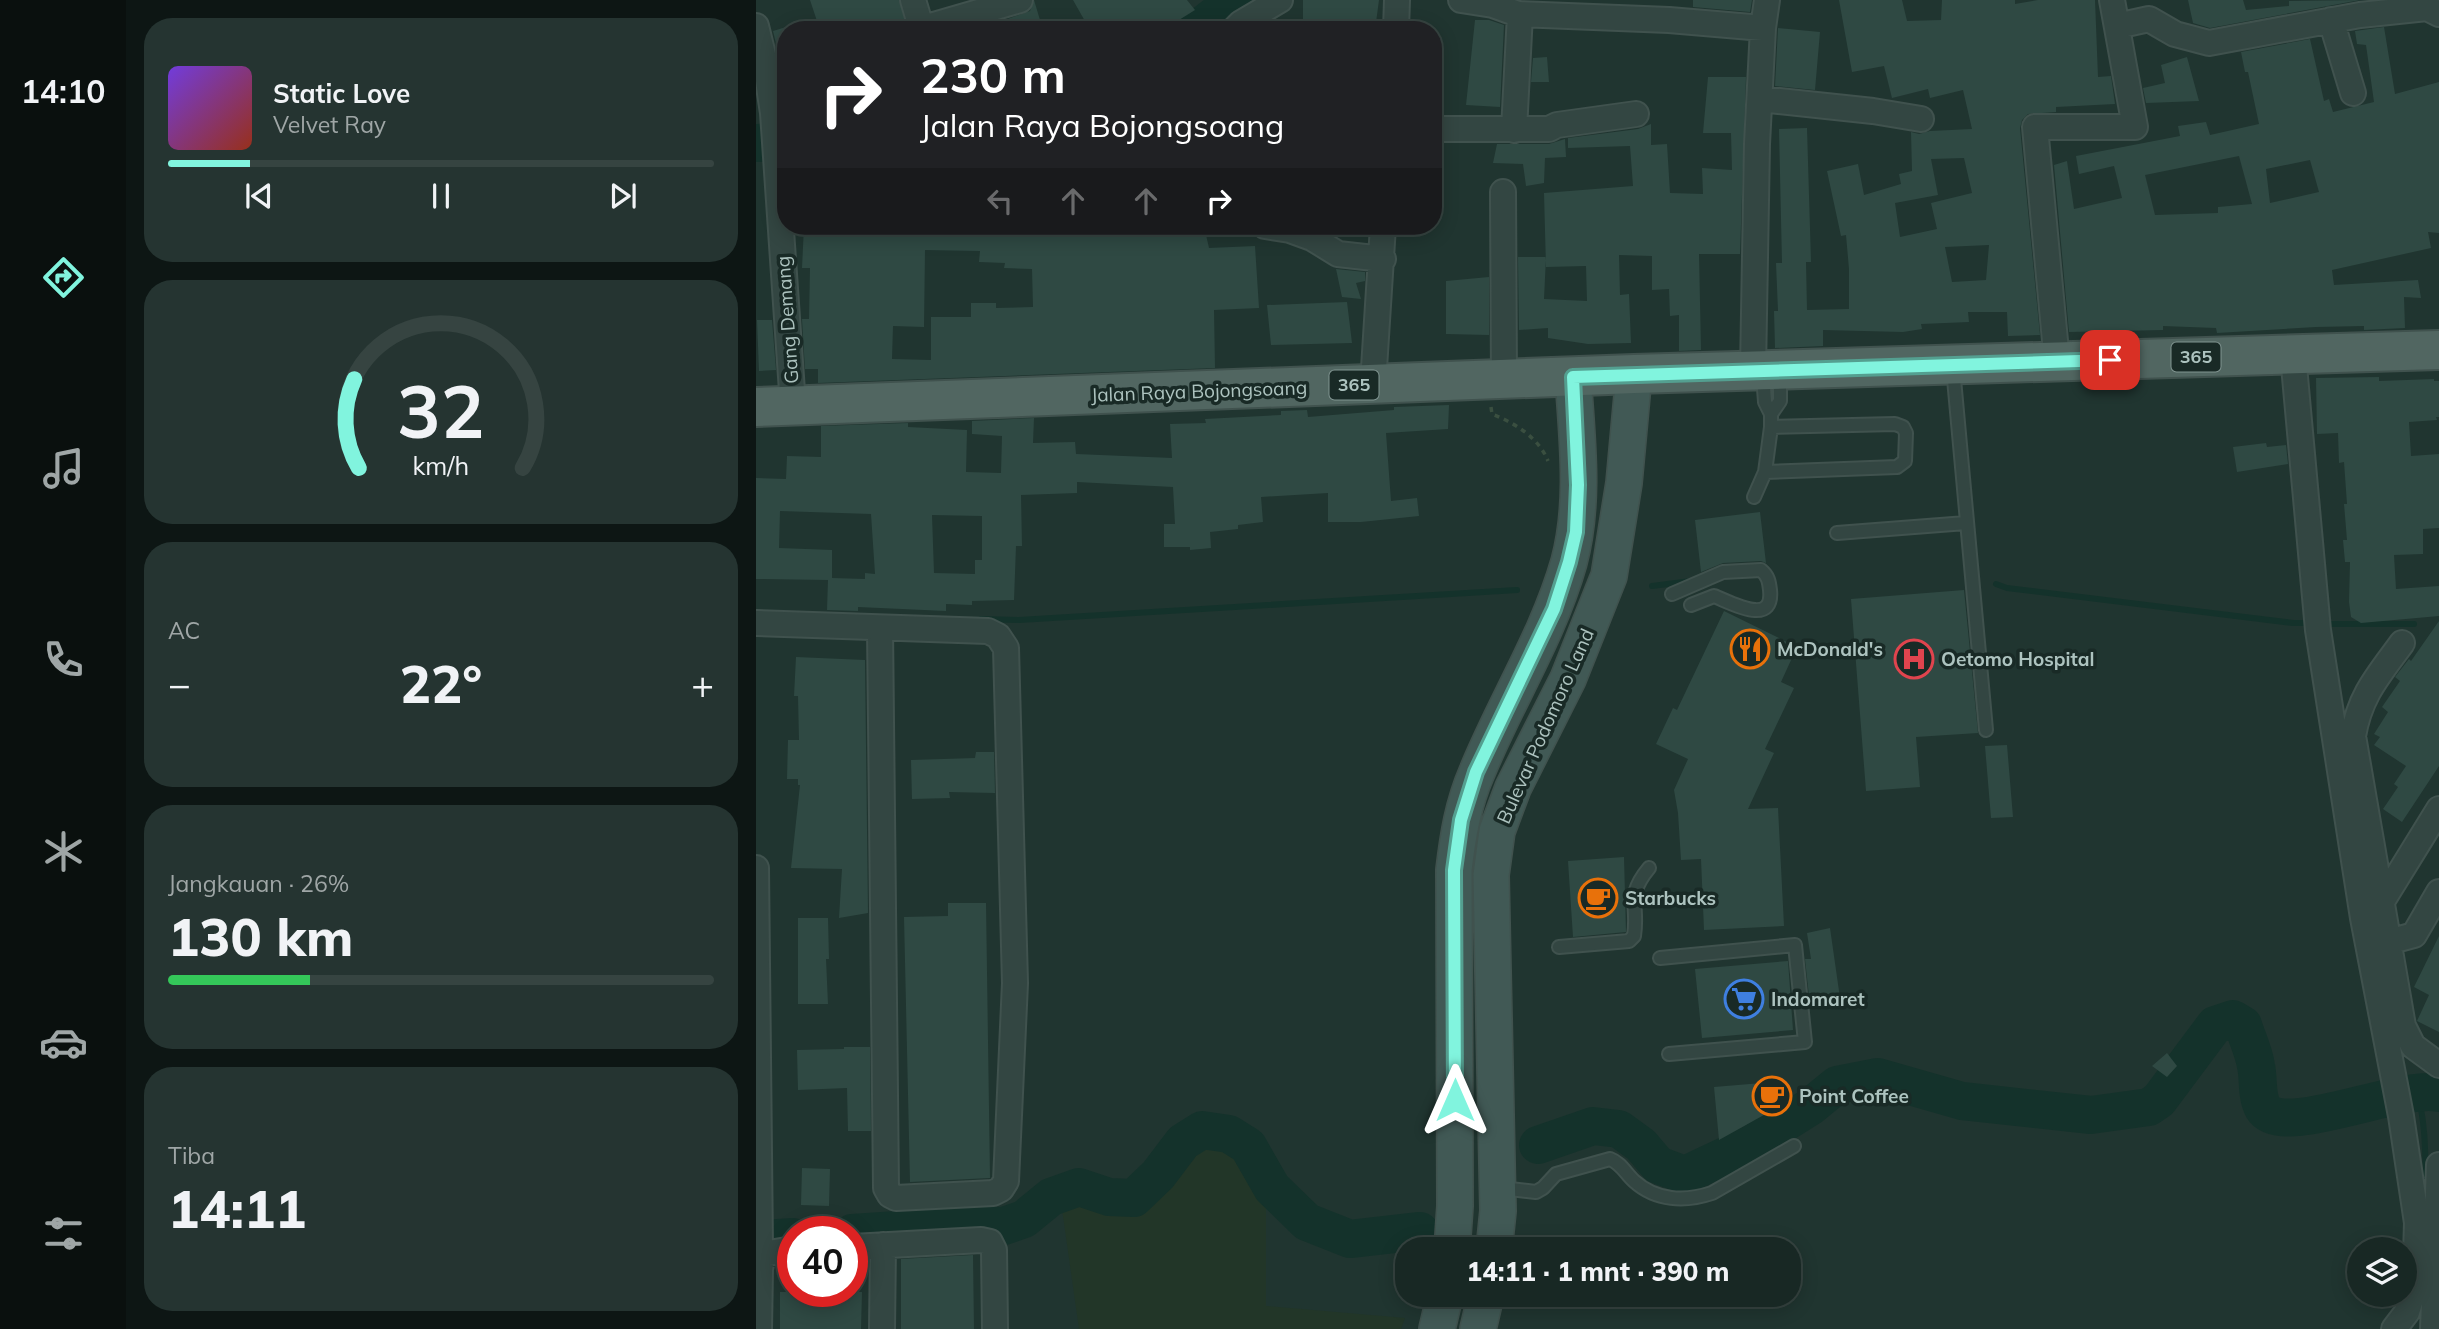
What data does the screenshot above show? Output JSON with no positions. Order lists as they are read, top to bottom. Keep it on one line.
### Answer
{"streets":{"main road":["365","Jalan Raya Bojongsoang"],"street":["Gang Demang","Bulevar Podomoro Land"]},"crossings":[["Gang Demang","Jalan Raya Bojongsoang"],["Jalan Raya Bojongsoang","Bulevar Podomoro Land"]],"places":{"restaurant":["McDonald's"],"hospital":["Oetomo Hospital"],"cafe":["Starbucks","Point Coffee"],"supermarket":["Indomaret"]},"page":{"tabs":"14:10","turn":["230 m","Jalan Raya Bojongsoang"],"song":["Static Love","Velvet Ray"],"tile":["AC",["Jangkauan · 26%","130 km"],["Tiba","14:11"]],"heat":["−","22°","+"],"limit":"40","trip":"14:11 · 1 mnt · 390 m","gauge":["32","km/h"]}}
